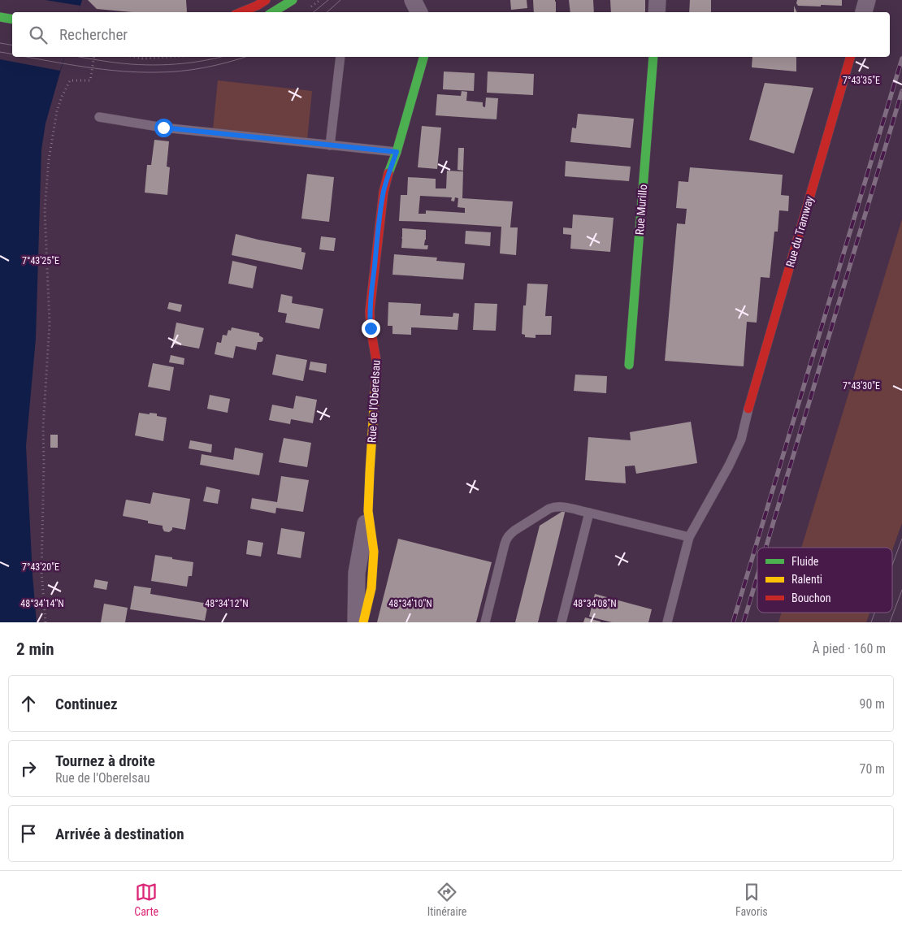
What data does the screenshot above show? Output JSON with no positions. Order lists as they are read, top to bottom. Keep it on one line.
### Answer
{"streets":{"street":["Rue Murillo","Rue du Tramway","Rue de l'Oberelsau"]},"legend":["Fluide","Ralenti","Bouchon"],"page":{"search":"Rechercher","heading":["2 min","À pied · 160 m"],"list":[["Continuez","90 m"],["Tournez à droite","Rue de l'Oberelsau","70 m"],"Arrivée à destination"],"nav":["Carte","Itinéraire","Favoris"]},"coordinates":["7°43'35\"E","7°43'25\"E","7°43'30\"E","7°43'20\"E","48°34'14\"N","48°34'12\"N","48°34'10\"N","48°34'08\"N"]}
